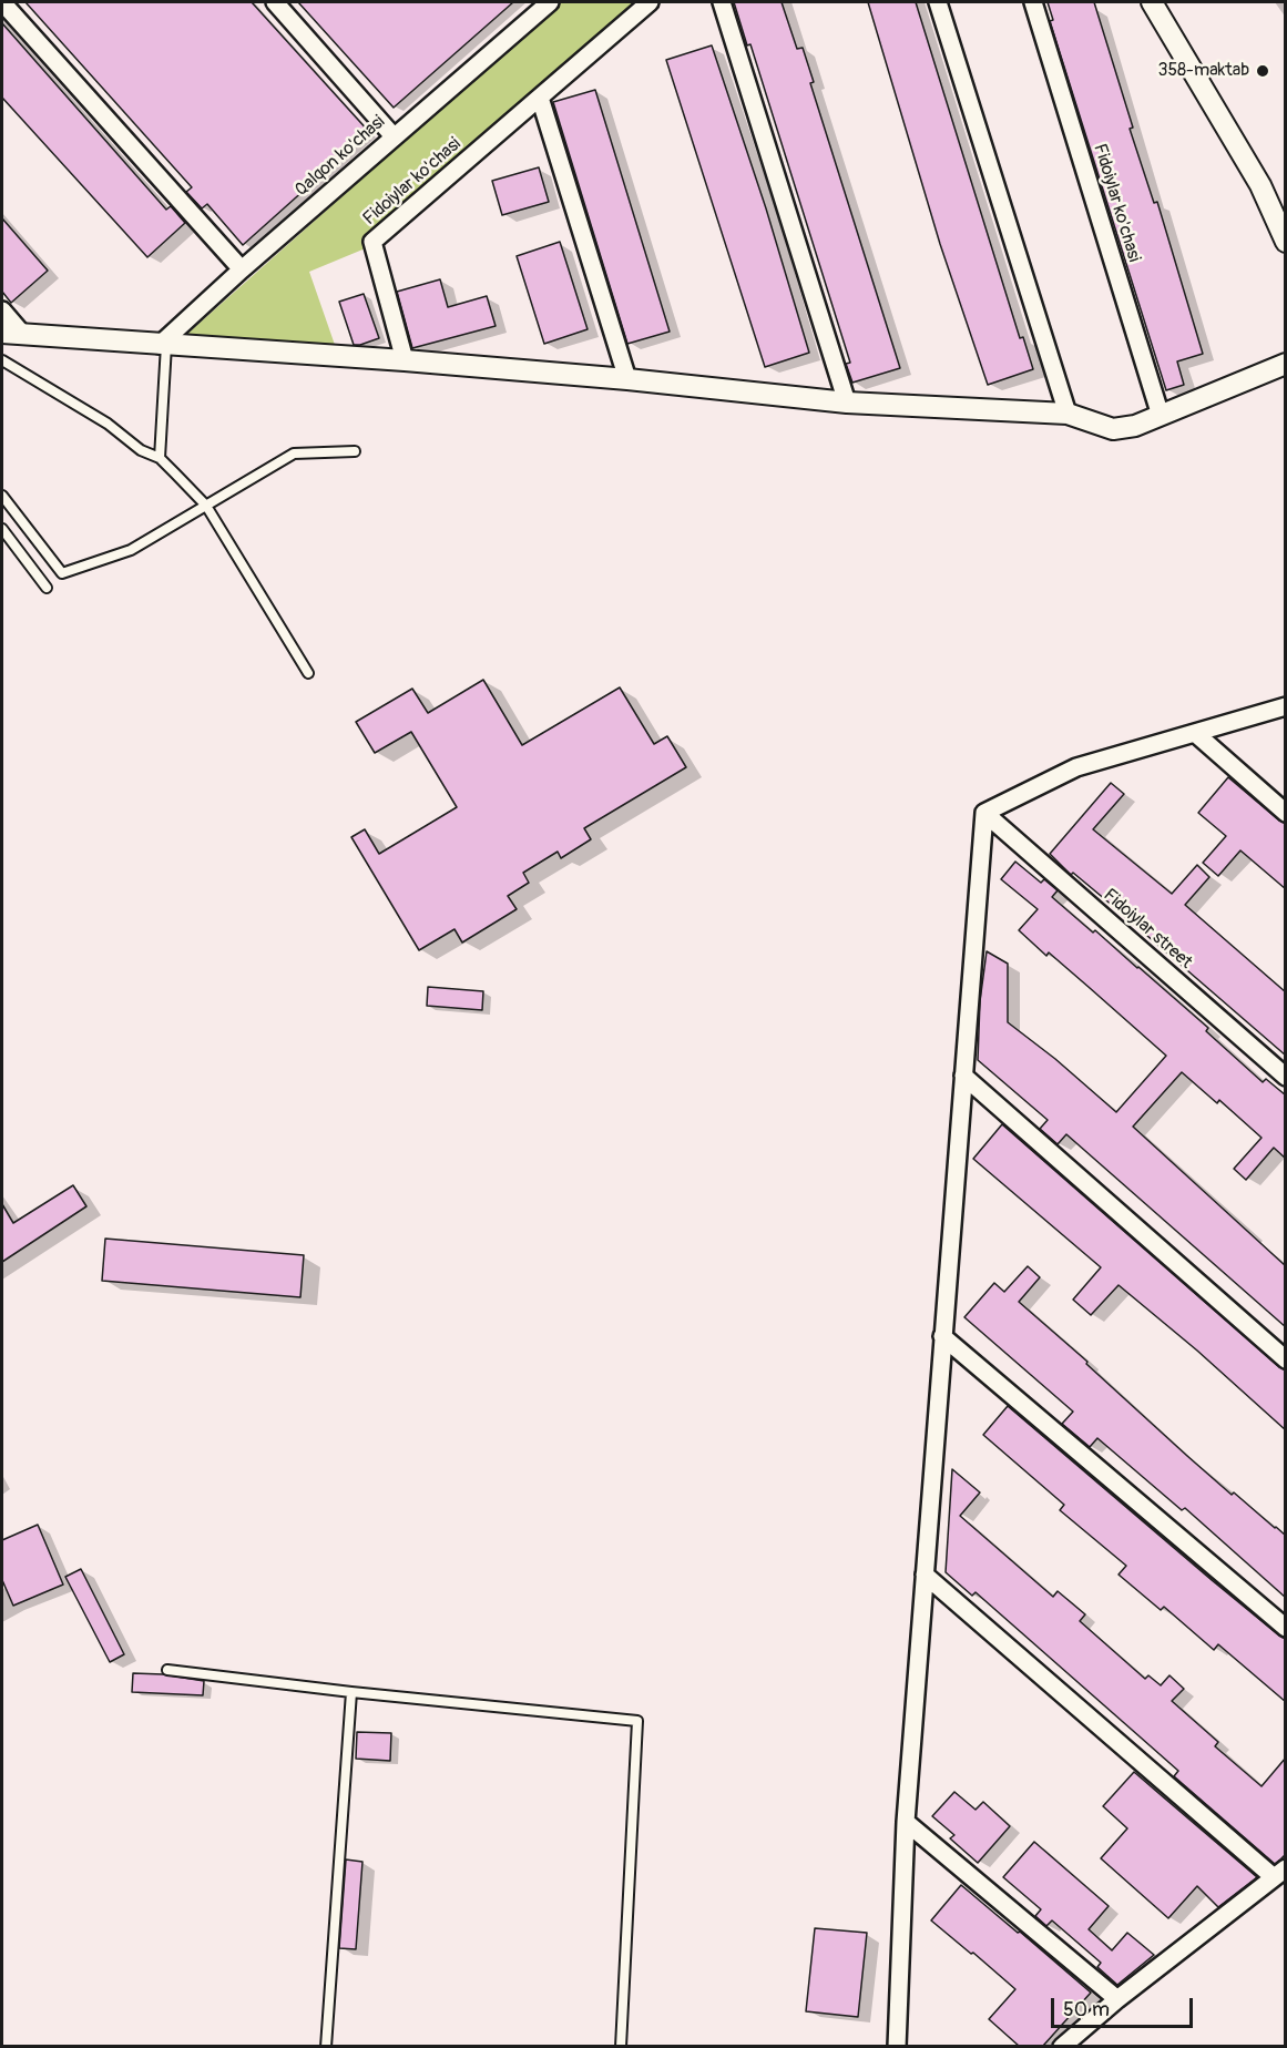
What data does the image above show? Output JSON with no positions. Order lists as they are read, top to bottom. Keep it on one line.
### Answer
{"streets":{"street":["Qalqon ko'chasi","Fidoiylar ko'chasi","Fidoiylar street"]},"places":["358-maktab"],"scale_bar":"50 m"}
